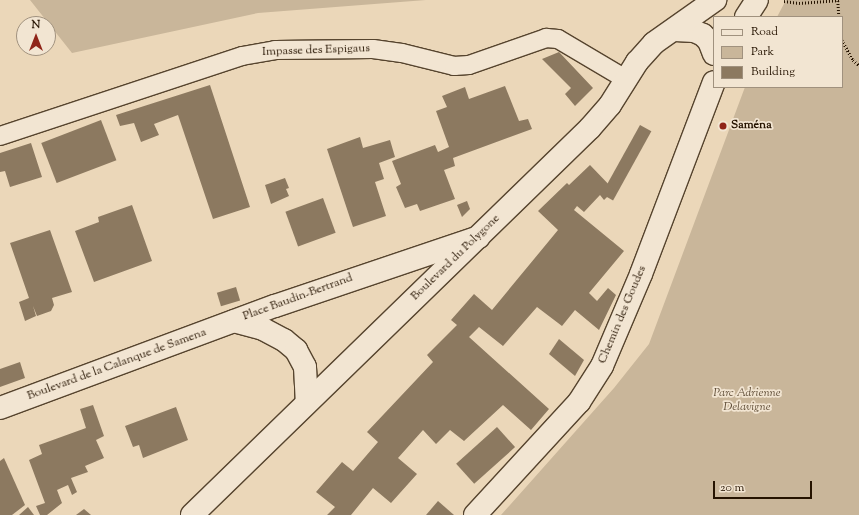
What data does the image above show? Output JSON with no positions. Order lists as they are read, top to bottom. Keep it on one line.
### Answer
{"streets":{"street":["Boulevard du Polygone","Place Baudin-Bertrand","Chemin des Goudes","Boulevard de la Calanque de Samena"],"lane":["Impasse des Espigaus"]},"crossings":[["Impasse des Espigaus","Boulevard du Polygone"],["Boulevard du Polygone","Place Baudin-Bertrand"],["Place Baudin-Bertrand","Boulevard de la Calanque de Samena"]],"parks":["Parc Adrienne Delavigne"],"places":["Saména"],"legend":["Road","Park","Building"],"scale_bar":"20 m","north":"top"}
